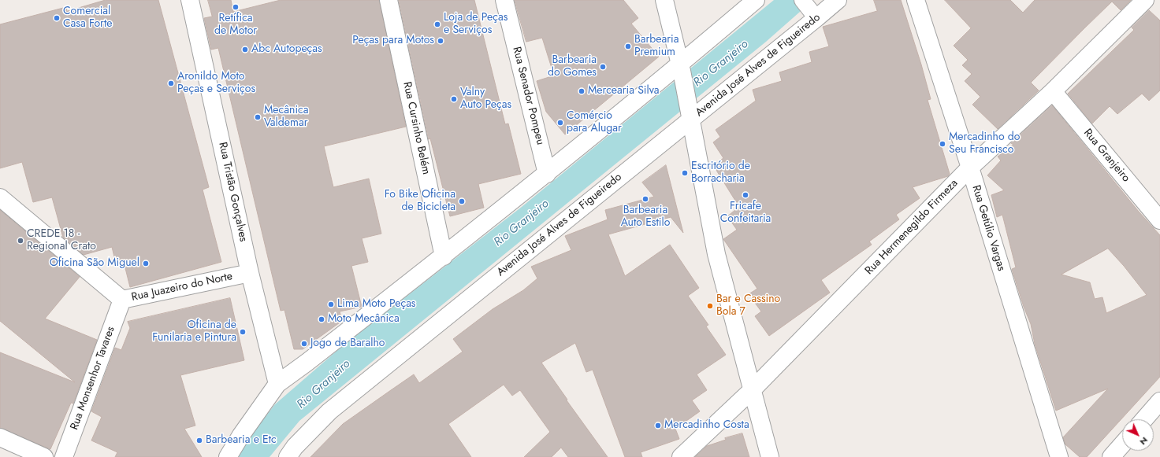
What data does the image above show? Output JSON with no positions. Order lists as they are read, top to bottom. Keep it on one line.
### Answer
{"streets":{"street":["Avenida José Alves de Figueiredo","Rua Senador Pompeu","Rua Cursinho Belém","Rua Granjeiro","Rua Tristão Gonçalves","Rua Hermenegildo Firmeza","Rua Getúlio Vargas","Rua Juazeiro do Norte","Rua Monsenhor Tavares"]},"crossings":[["Rua Granjeiro","Rua Hermenegildo Firmeza"],["Rua Tristão Gonçalves","Rua Juazeiro do Norte"],["Rua Hermenegildo Firmeza","Rua Getúlio Vargas"],["Rua Juazeiro do Norte","Rua Monsenhor Tavares"]],"water":["Rio Granjeiro"],"places":["Retífica de Motor","Comercial Casa Forte","Loja de Peças e Serviços","Peças para Motos","Barbearia Premium","Abc Autopeças","Barbearia do Gomes","Aronildo Moto Peças e Serviços","Mercearia Silva","Valny Auto Peças","Mecânica Valdemar","Comércio para Alugar","Mercadinho do Seu Francisco","Escritório de Borracharia","Fricafe Confeitaria","Barbearia Auto Estilo","Fo Bike Oficina de Bicicleta","CREDE 18 - Regional Crato","Oficina São Miguel","Lima Moto Peças","Bar e Cassino Bola 7","Moto Mecânica","Oficina de Funilaria e Pintura","Jogo de Baralho","Mercadinho Costa","Barbearia e Etc"],"north":"bottom right"}
